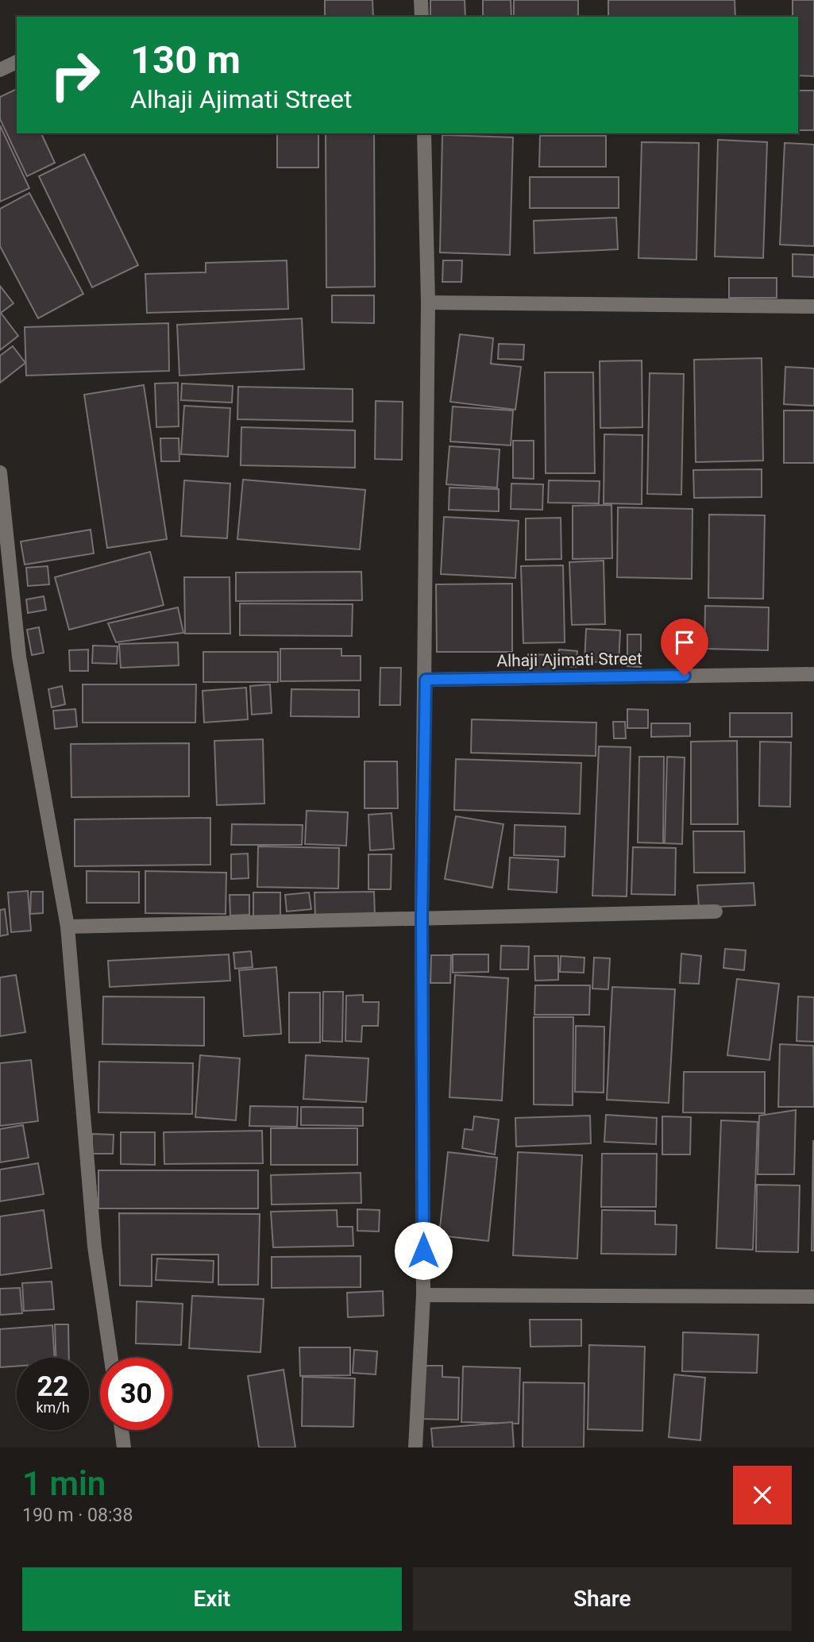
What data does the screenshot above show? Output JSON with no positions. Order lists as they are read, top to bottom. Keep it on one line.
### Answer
{"streets":{"street":["Alhaji Ajimati Street"]},"page":{"turn":["130 m","Alhaji Ajimati Street"],"speed":"22 km/h","limit":"30","heading":["1 min","190 m · 08:38"],"buttons":["Exit","Share"]}}
